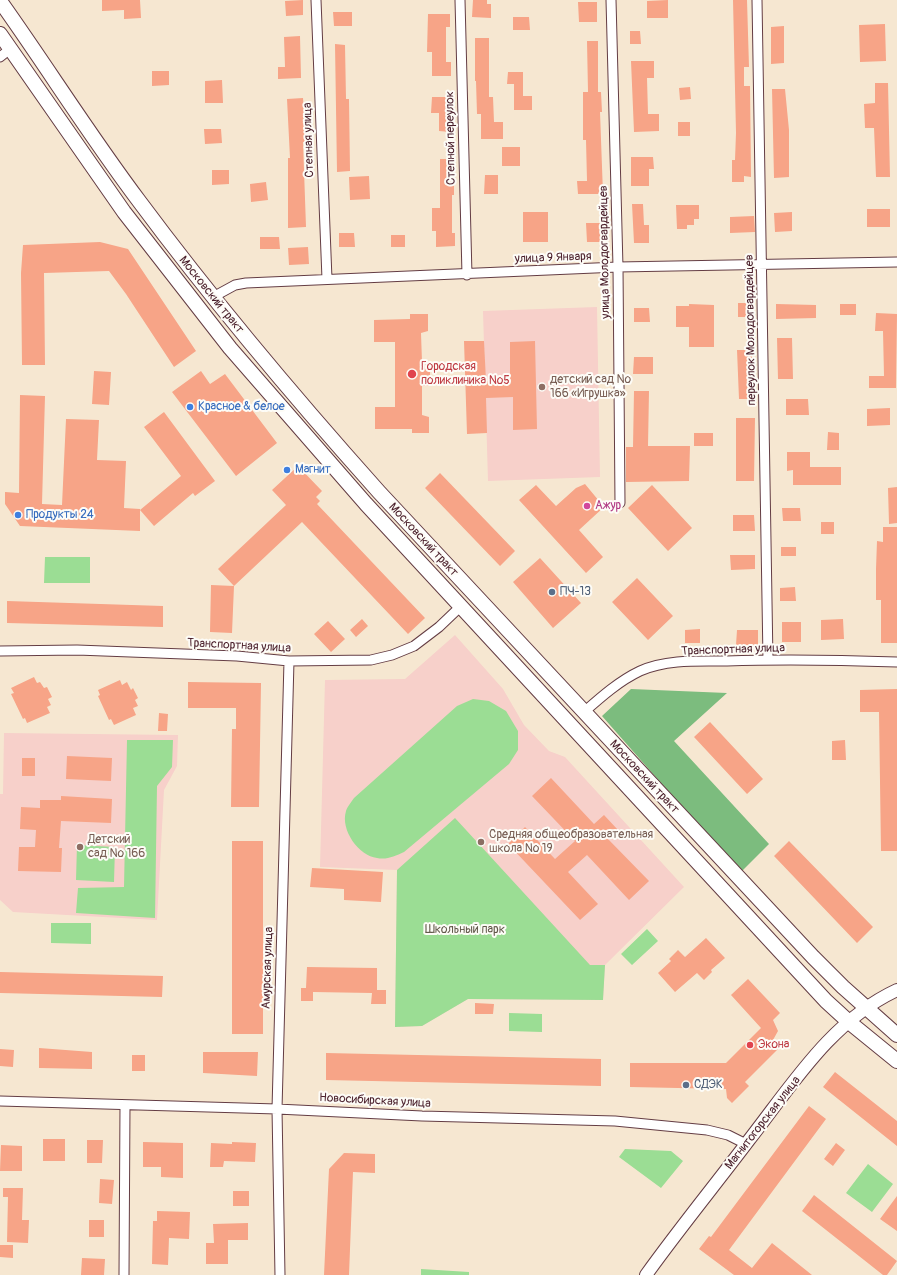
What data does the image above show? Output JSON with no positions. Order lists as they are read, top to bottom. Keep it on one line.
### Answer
{"streets":{"main road":["Московский тракт"],"street":["Степной переулок","Степная улица","улица Молодогвардейцев","улица 9 Января","переулок Молодогвардейцев","Транспортная улица","Амурская улица","Новосибирская улица","Магнитогорская улица"]},"crossings":[["Степной переулок","улица 9 Января"],["Степная улица","улица 9 Января"],["улица Молодогвардейцев","улица 9 Января"],["улица 9 Января","Московский тракт"],["улица 9 Января","переулок Молодогвардейцев"],["Московский тракт","Транспортная улица"],["Московский тракт","Магнитогорская улица"],["переулок Молодогвардейцев","Транспортная улица"],["Транспортная улица","Амурская улица"],["Амурская улица","Новосибирская улица"],["Новосибирская улица","Магнитогорская улица"]],"parks":["Школьный парк"],"places":["Городская поликлиника №5","детский сад № 166 «Игрушка»","Красное & белое","Магнит","Ажур","Продукты 24","ПЧ-13","Средняя общеобразовательная школа № 19","Детский сад № 166","Экона","СДЭК"]}
